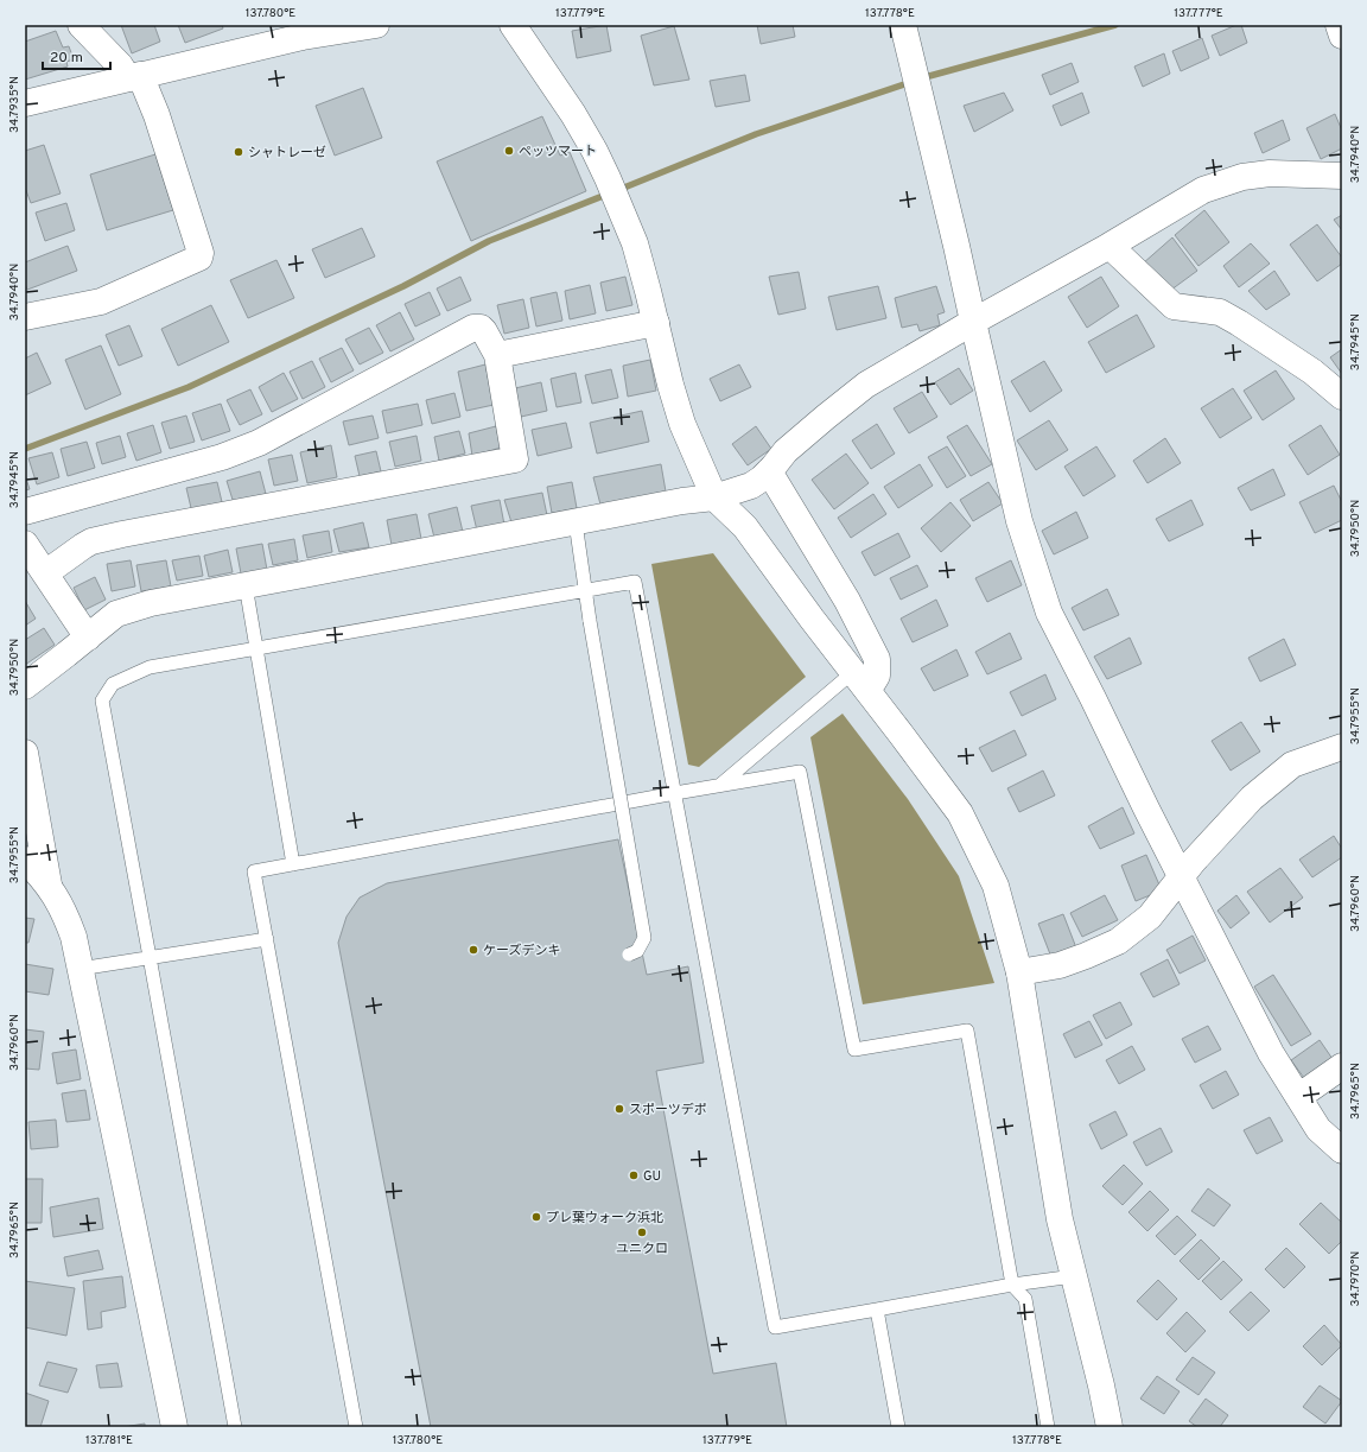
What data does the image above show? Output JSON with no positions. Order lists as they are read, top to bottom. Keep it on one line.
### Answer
{"places":["ペッツマート","シャトレーゼ","ケーズデンキ","スポーツデポ","GU","プレ葉ウォーク浜北","ユニクロ"],"scale_bar":"20 m","coordinates":["137.780°E","137.779°E","137.778°E","137.777°E","34.7935°N","34.7940°N","34.7945°N","34.7950°N","34.7955°N","34.7960°N","34.7965°N","34.7970°N","137.781°E"]}
